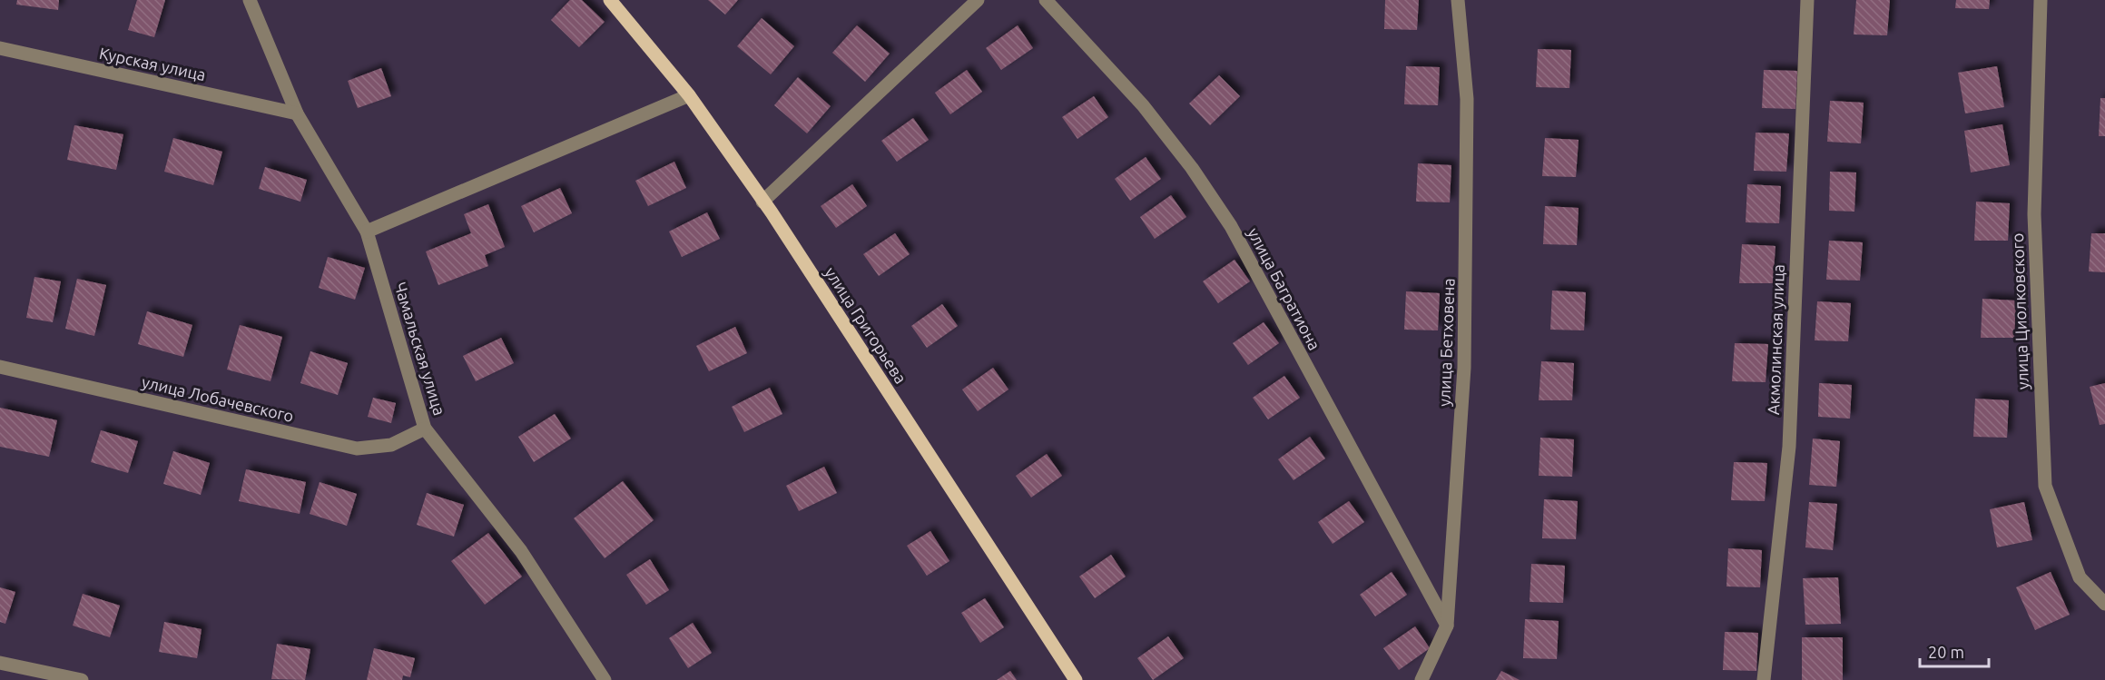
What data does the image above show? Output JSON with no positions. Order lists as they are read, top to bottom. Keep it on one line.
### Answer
{"streets":{"main road":["улица Григорьева"],"street":["Курская улица","улица Багратиона","улица Циолковского","Акмолинская улица","улица Бетховена","Чамальская улица","улица Лобачевского"]},"crossings":[["Курская улица","Чамальская улица"],["улица Багратиона","улица Бетховена"],["Чамальская улица","улица Лобачевского"]],"scale_bar":"20 m"}
